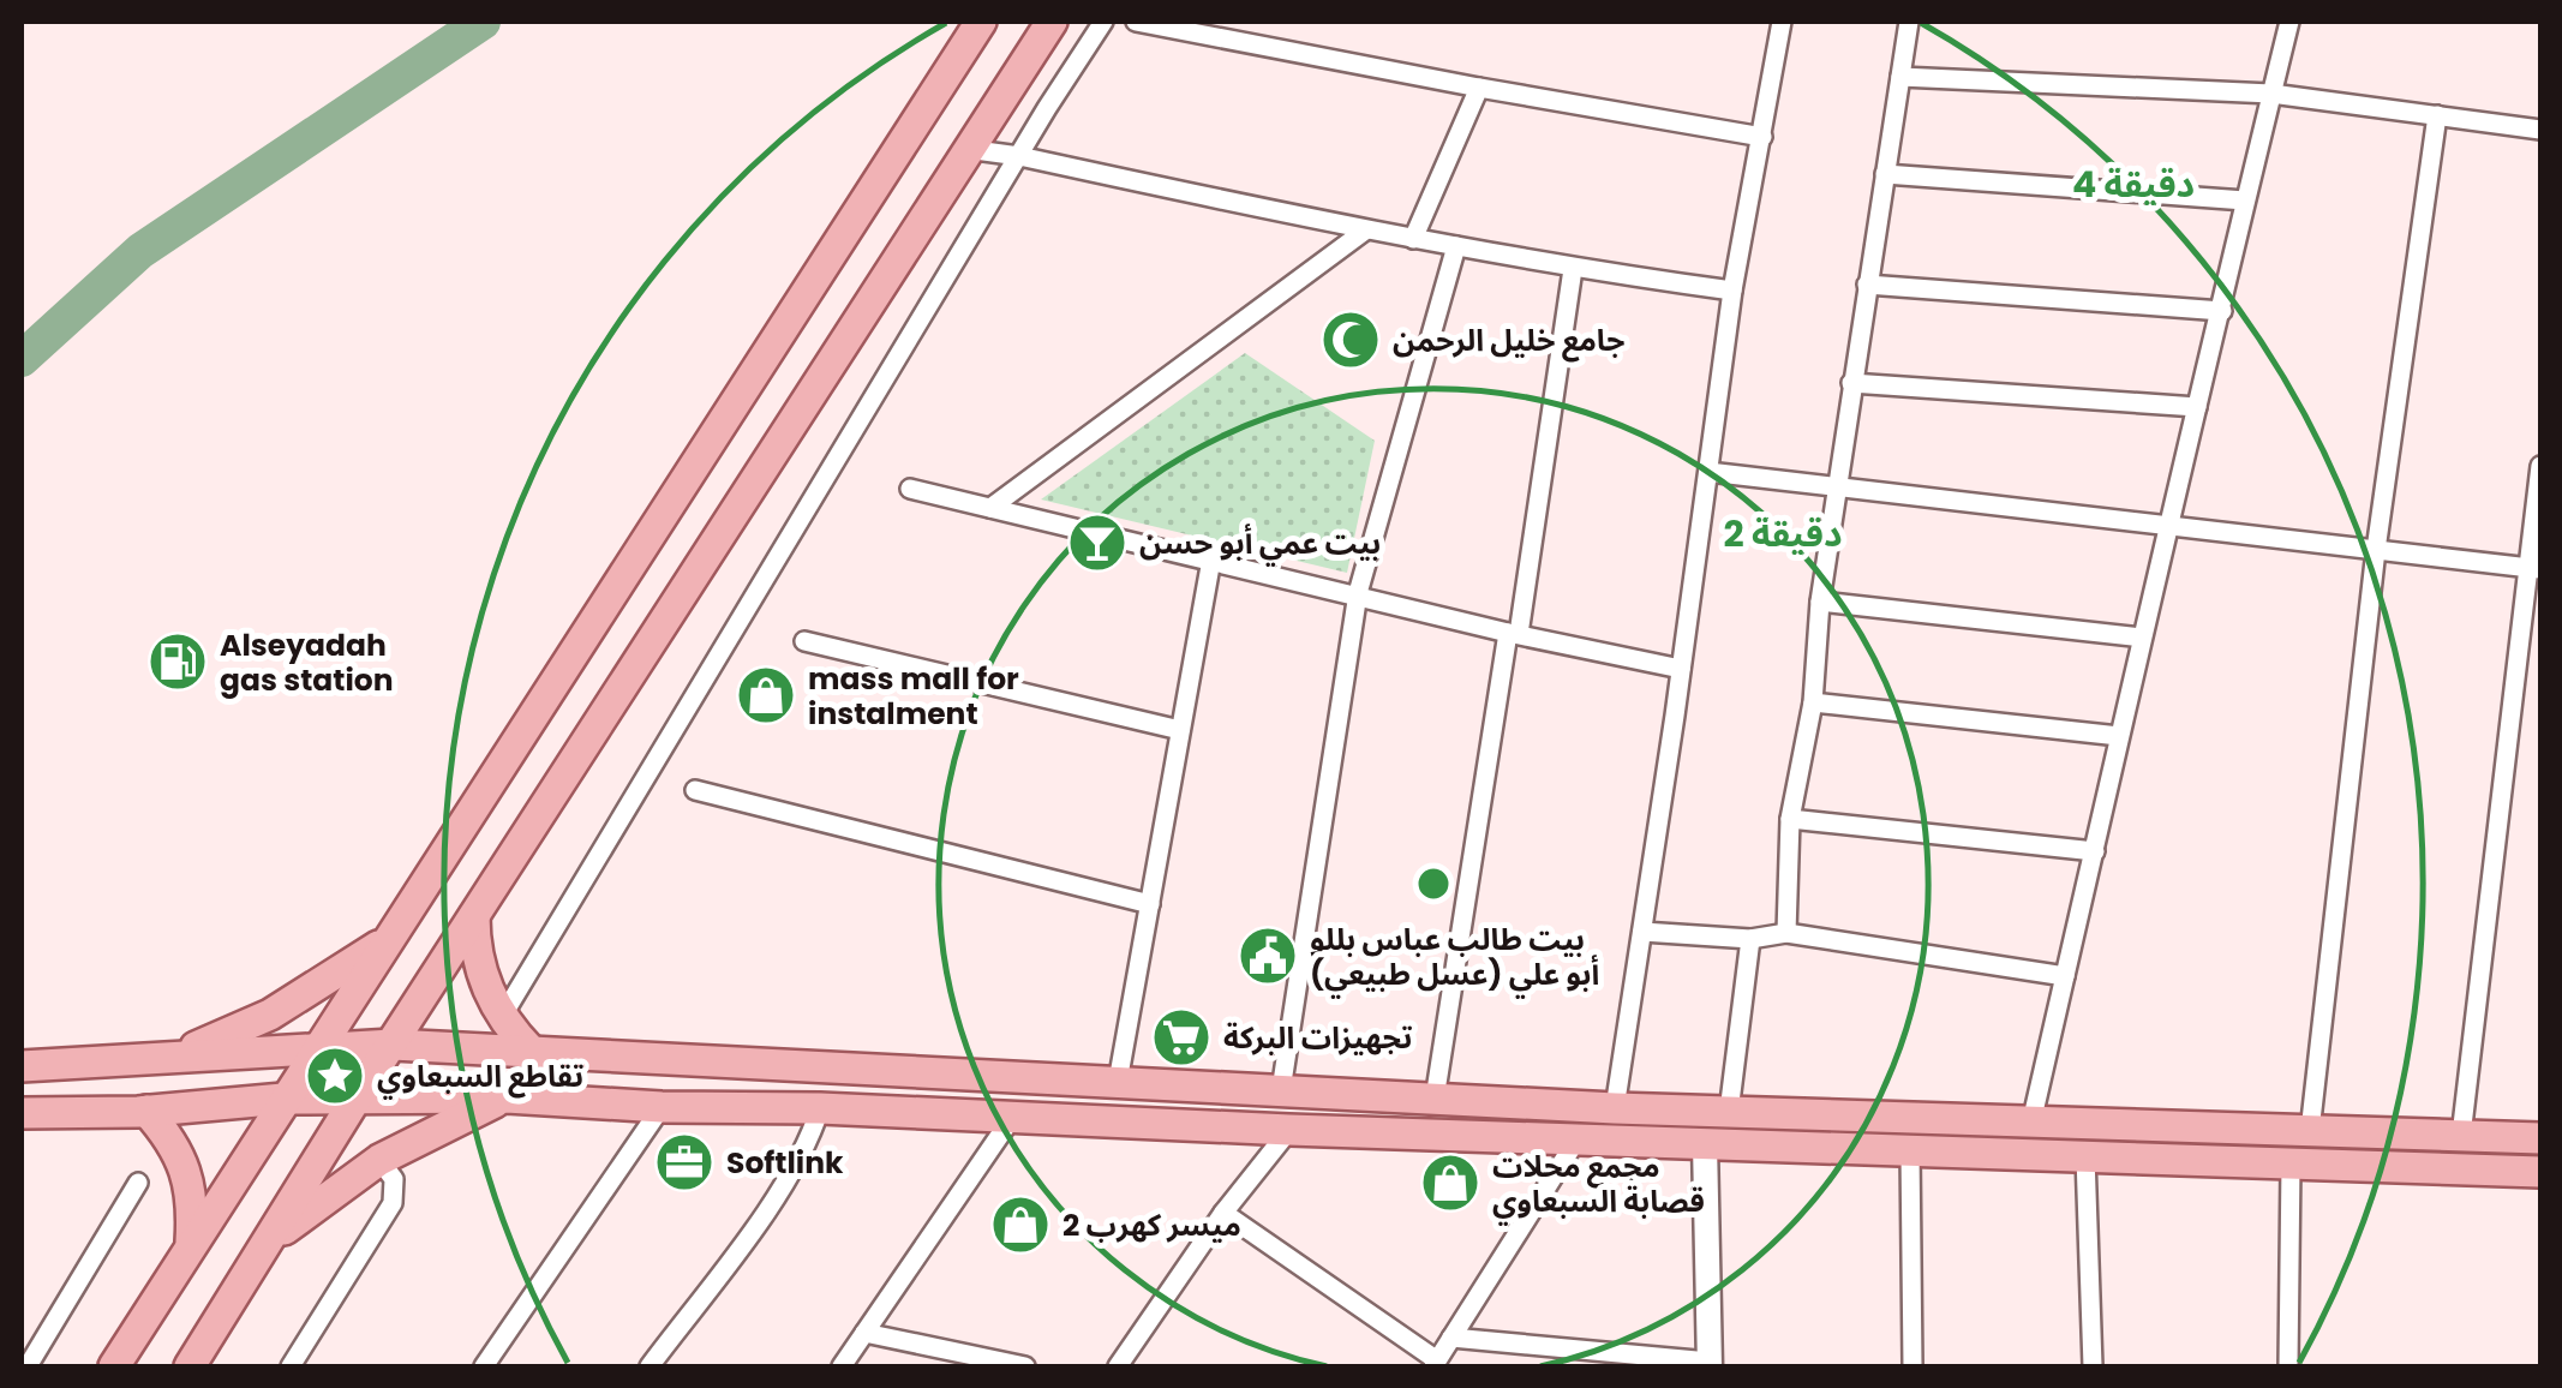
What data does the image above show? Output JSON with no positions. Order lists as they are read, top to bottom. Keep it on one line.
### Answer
{"places":{"mosque":["جامع خليل الرحمن"],"bar":["بيت عمي أبو حسن"],"fuel station":["Alseyadah gas station"],"shop":["mass mall for instalment","مجمع محلات قصابة السبعاوي","ميسر كهرب 2"],"public building":["بيت طالب عباس بللو أبو علي (عسل طبيعي)"],"supermarket":["تجهيزات البركة"],"place":["تقاطع السبعاوي"],"office":["Softlink"]},"rings":["4 دقيقة","2 دقيقة"]}
